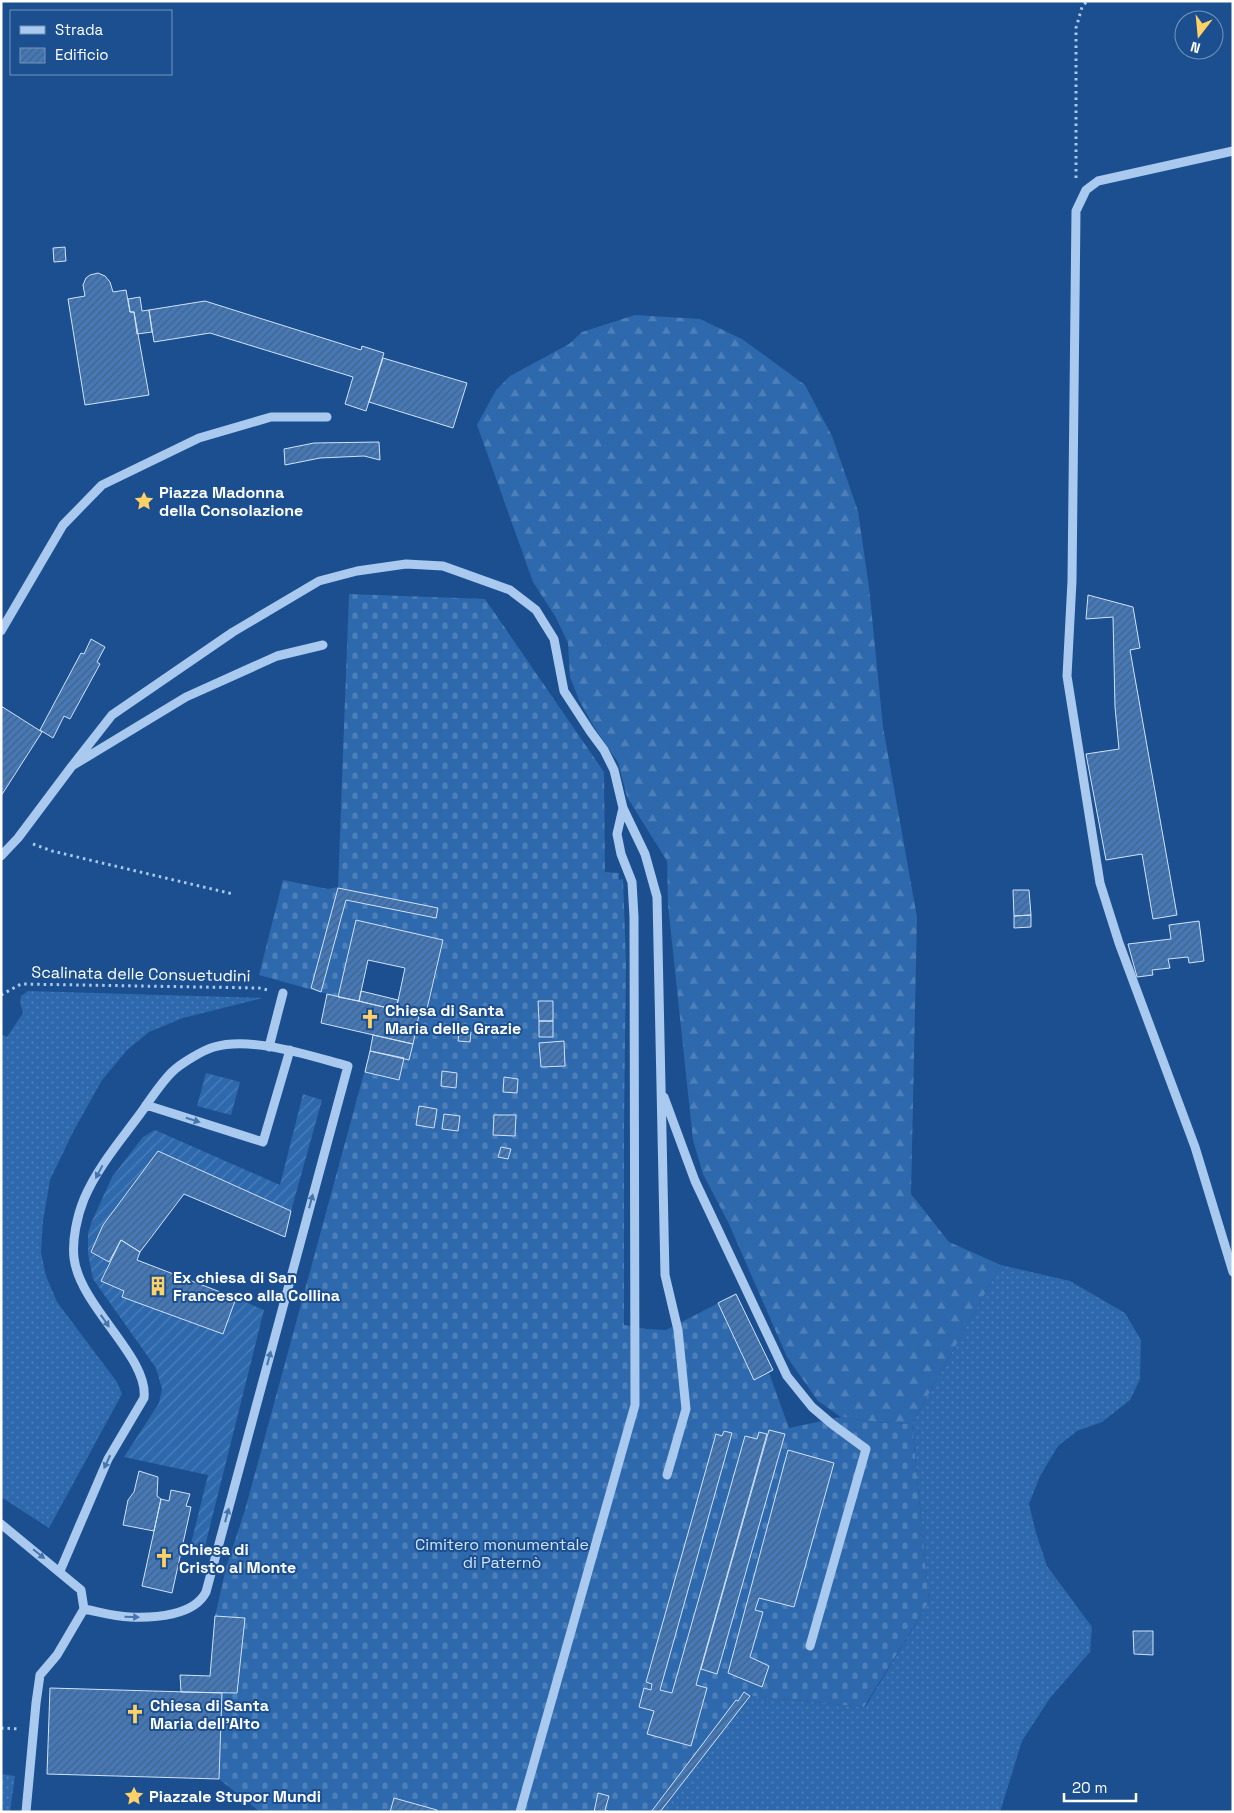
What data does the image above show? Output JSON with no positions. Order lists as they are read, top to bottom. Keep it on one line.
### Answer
{"streets":{"path":["Scalinata delle Consuetudini"]},"parks":["Cimitero monumentale di Paternò"],"places":{"place":["Piazza Madonna della Consolazione","Piazzale Stupor Mundi"],"church":["Chiesa di Santa Maria delle Grazie","Chiesa di Cristo al Monte","Chiesa di Santa Maria dell'Alto"],"building":["Ex chiesa di San Francesco alla Collina"]},"legend":["Strada","Edificio"],"scale_bar":"20 m","north":"bottom"}
